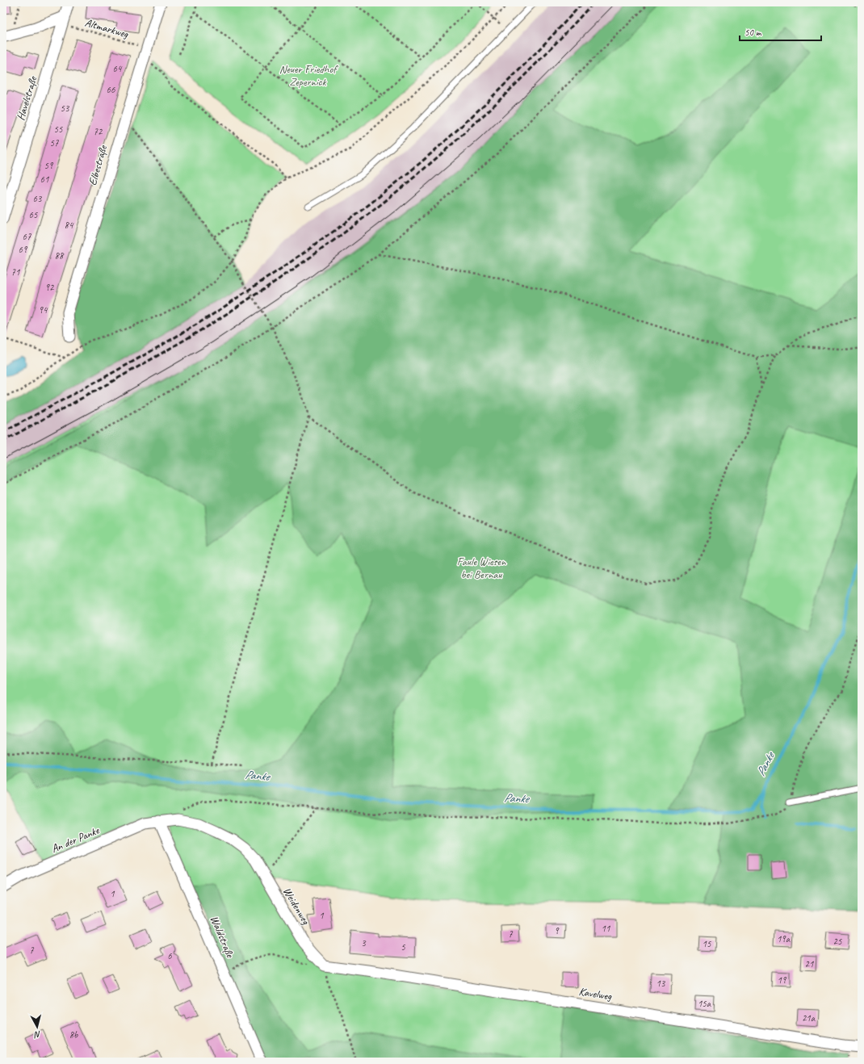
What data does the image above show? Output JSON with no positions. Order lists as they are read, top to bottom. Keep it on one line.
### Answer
{"streets":{"street":["Havelstraße","Elbestraße","An der Panke","Weidenweg","Waldstraße","Kavelweg"],"path":["Altmarkweg"]},"crossings":[["Altmarkweg","Havelstraße"],["Altmarkweg","Elbestraße"],["An der Panke","Weidenweg"],["An der Panke","Waldstraße"],["Weidenweg","Waldstraße"],["Weidenweg","Kavelweg"]],"water":["Panke"],"parks":["Neuer Friedhof Zepernick","Faule Wiesen bei Bernau"],"house_numbers":["64","66","53","55","72","57","59","61","63","65","84","67","69","88","71","92","94","1","1","11","9","7","19a","25","3","15","5","7","6","21","19","13","15a","21a","8b"],"scale_bar":"50 m","north":"bottom"}
